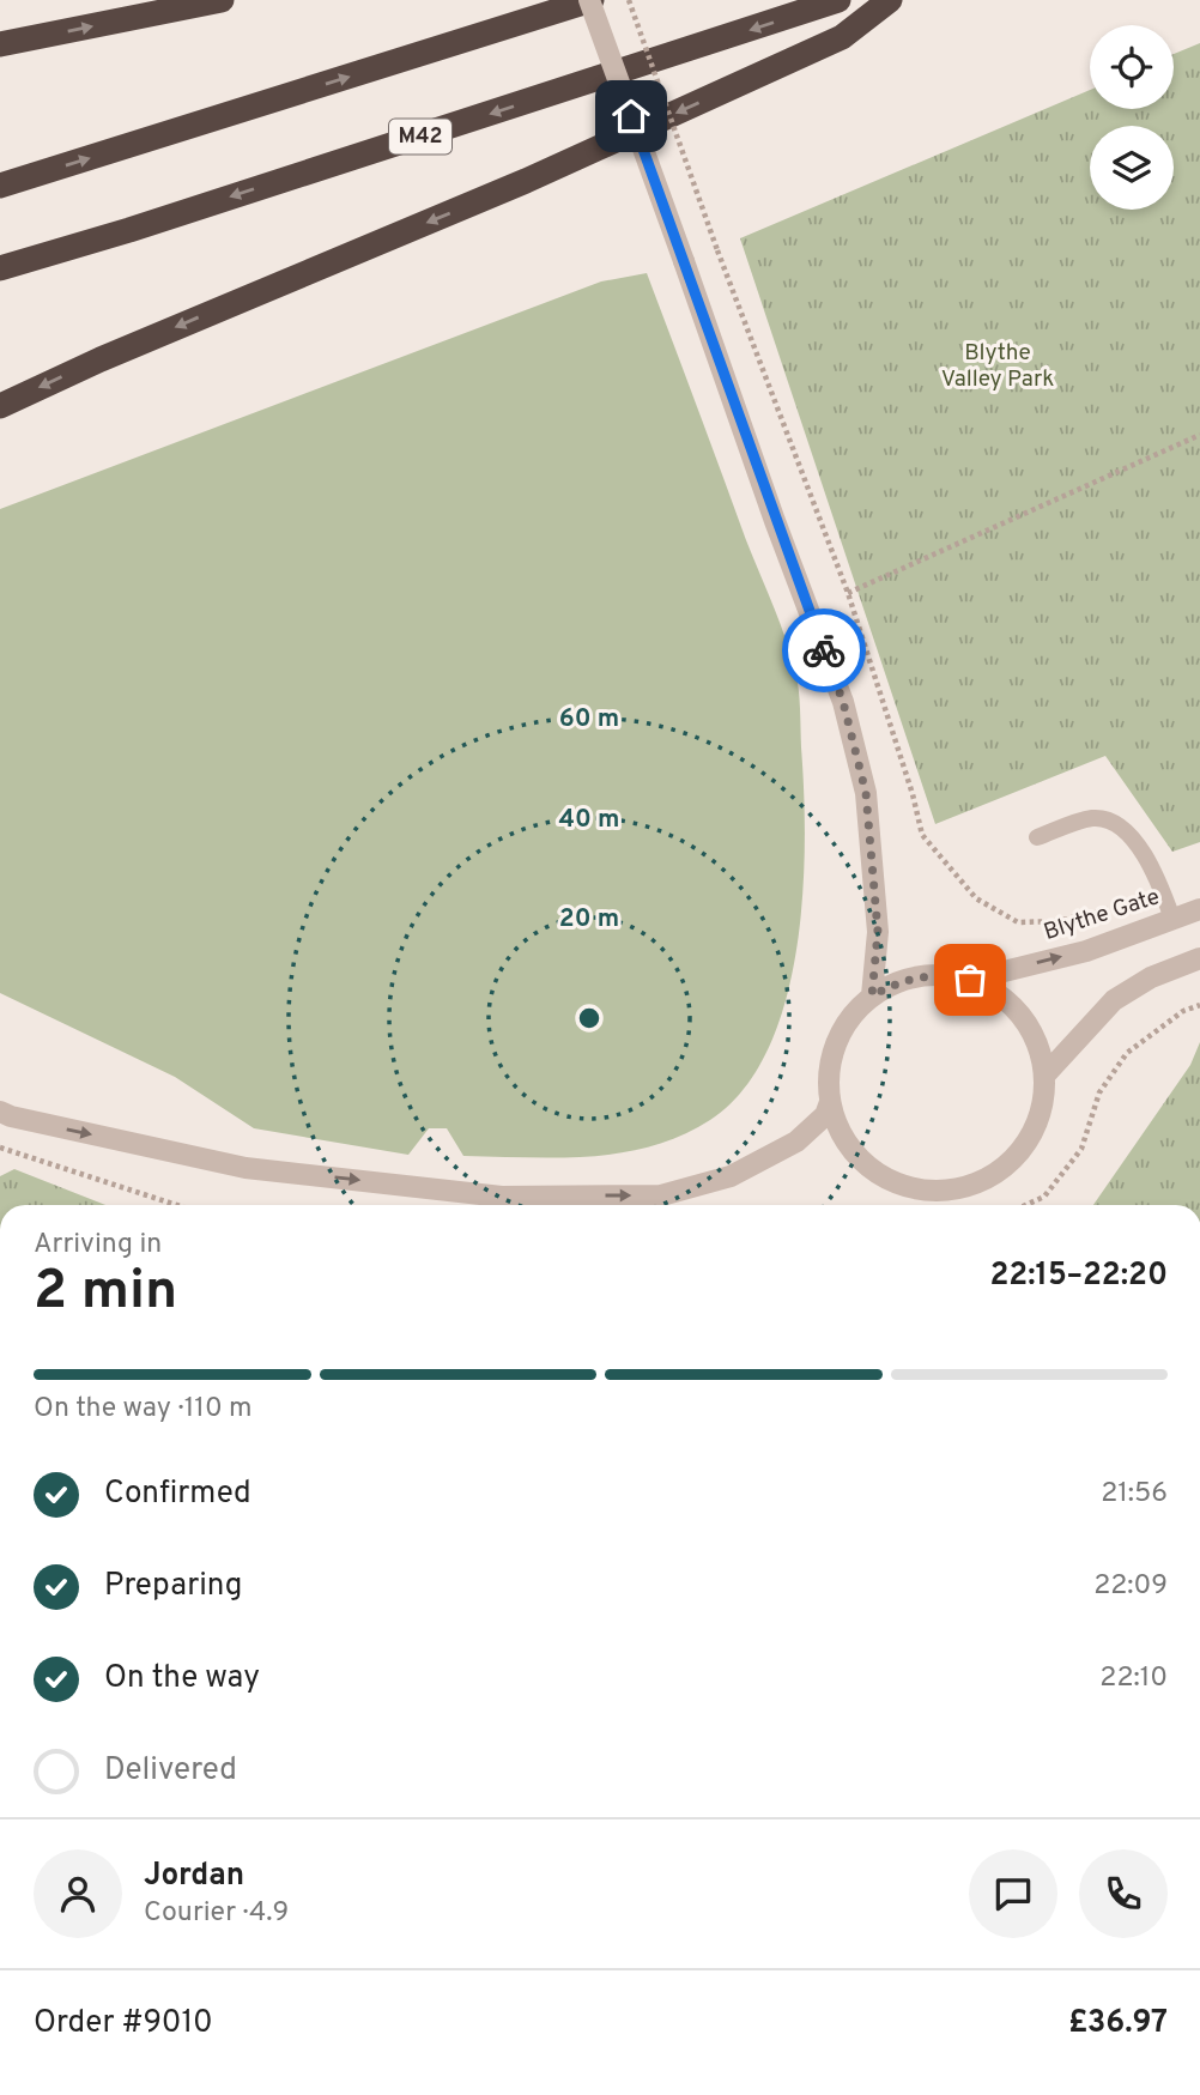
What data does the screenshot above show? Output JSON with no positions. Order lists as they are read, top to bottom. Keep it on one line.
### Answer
{"streets":{"highway":["M42"],"street":["Blythe Gate"]},"parks":["Blythe Valley Park"],"page":{"heading":["2 min","Arriving in","22:15–22:20"],"panel":["Jordan","Courier · 4.9","Order #9010","£36.97"],"bar":"On the way · 110 m","list":[["Confirmed","21:56"],["Preparing","22:09"],["On the way","22:10"],"Delivered"]},"rings":["60 m","40 m","20 m"]}
